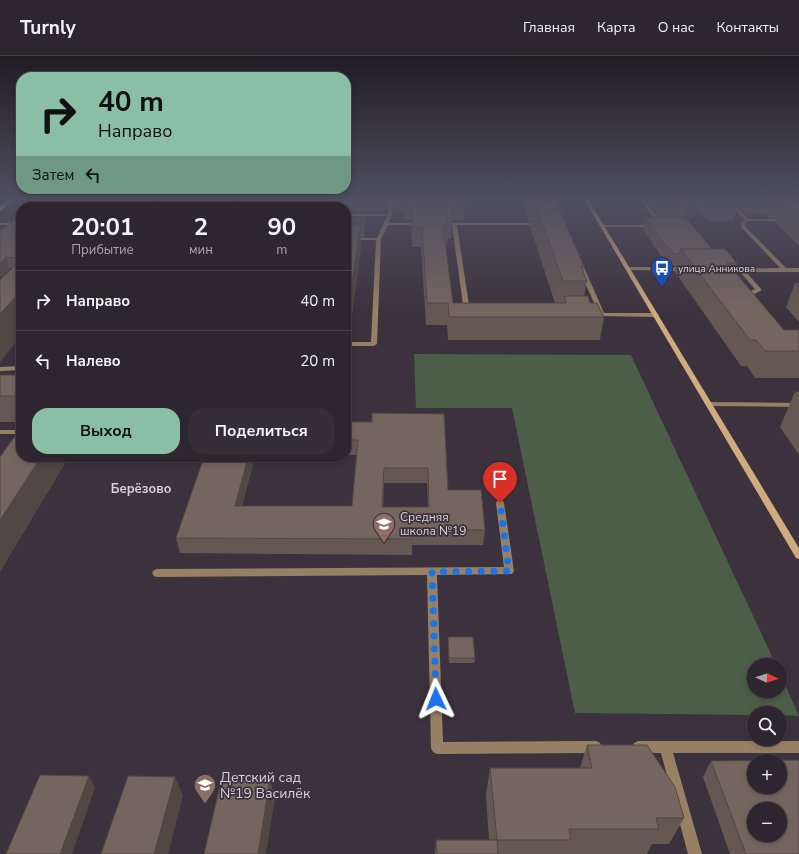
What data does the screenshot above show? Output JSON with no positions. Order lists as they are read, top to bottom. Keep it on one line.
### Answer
{"districts":["Берёзово"],"places":{"bus stop":["улица Анникова"],"school or university":["Средняя школа №19","Детский сад №19 Василёк"]},"north":"right","page":{"header":"Turnly","nav":["Главная","Карта","О нас","Контакты"],"turn":["40 m","Направо"],"then":"Затем","eta":["20:01","Прибытие","2","мин","90","m"],"list":[{"name":"Направо","value":"40 m"},{"name":"Налево","value":"20 m"}],"buttons":["Выход","Поделиться"],"map_buttons":["+","−"]}}
